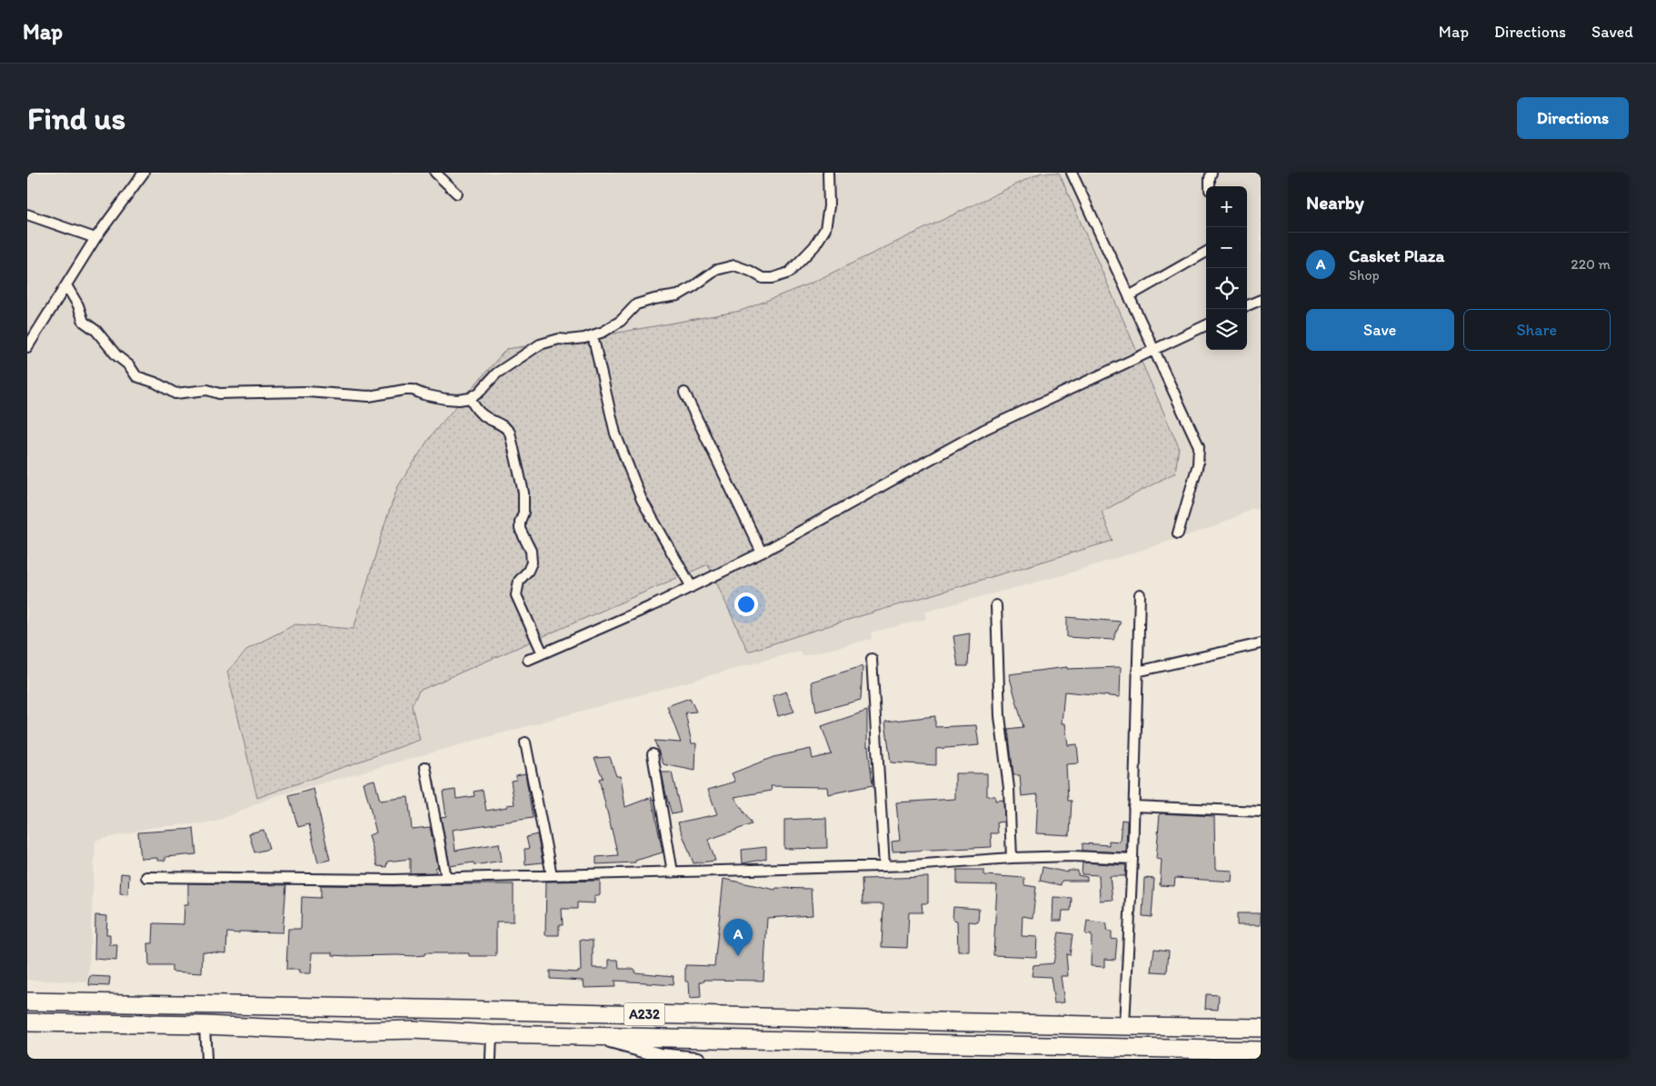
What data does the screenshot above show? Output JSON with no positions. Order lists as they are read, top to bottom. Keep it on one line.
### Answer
{"streets":{"highway":["A232"]},"page":{"header":"Map","nav":["Map","Directions","Saved"],"buttons":["Directions",["Save","Share"]],"title":"Find us","heading":"Nearby","map_buttons":["+","−"],"list":[{"mark":"A","name":"Casket Plaza","note":"Shop","value":"220 m"}],"pins":"A"}}
